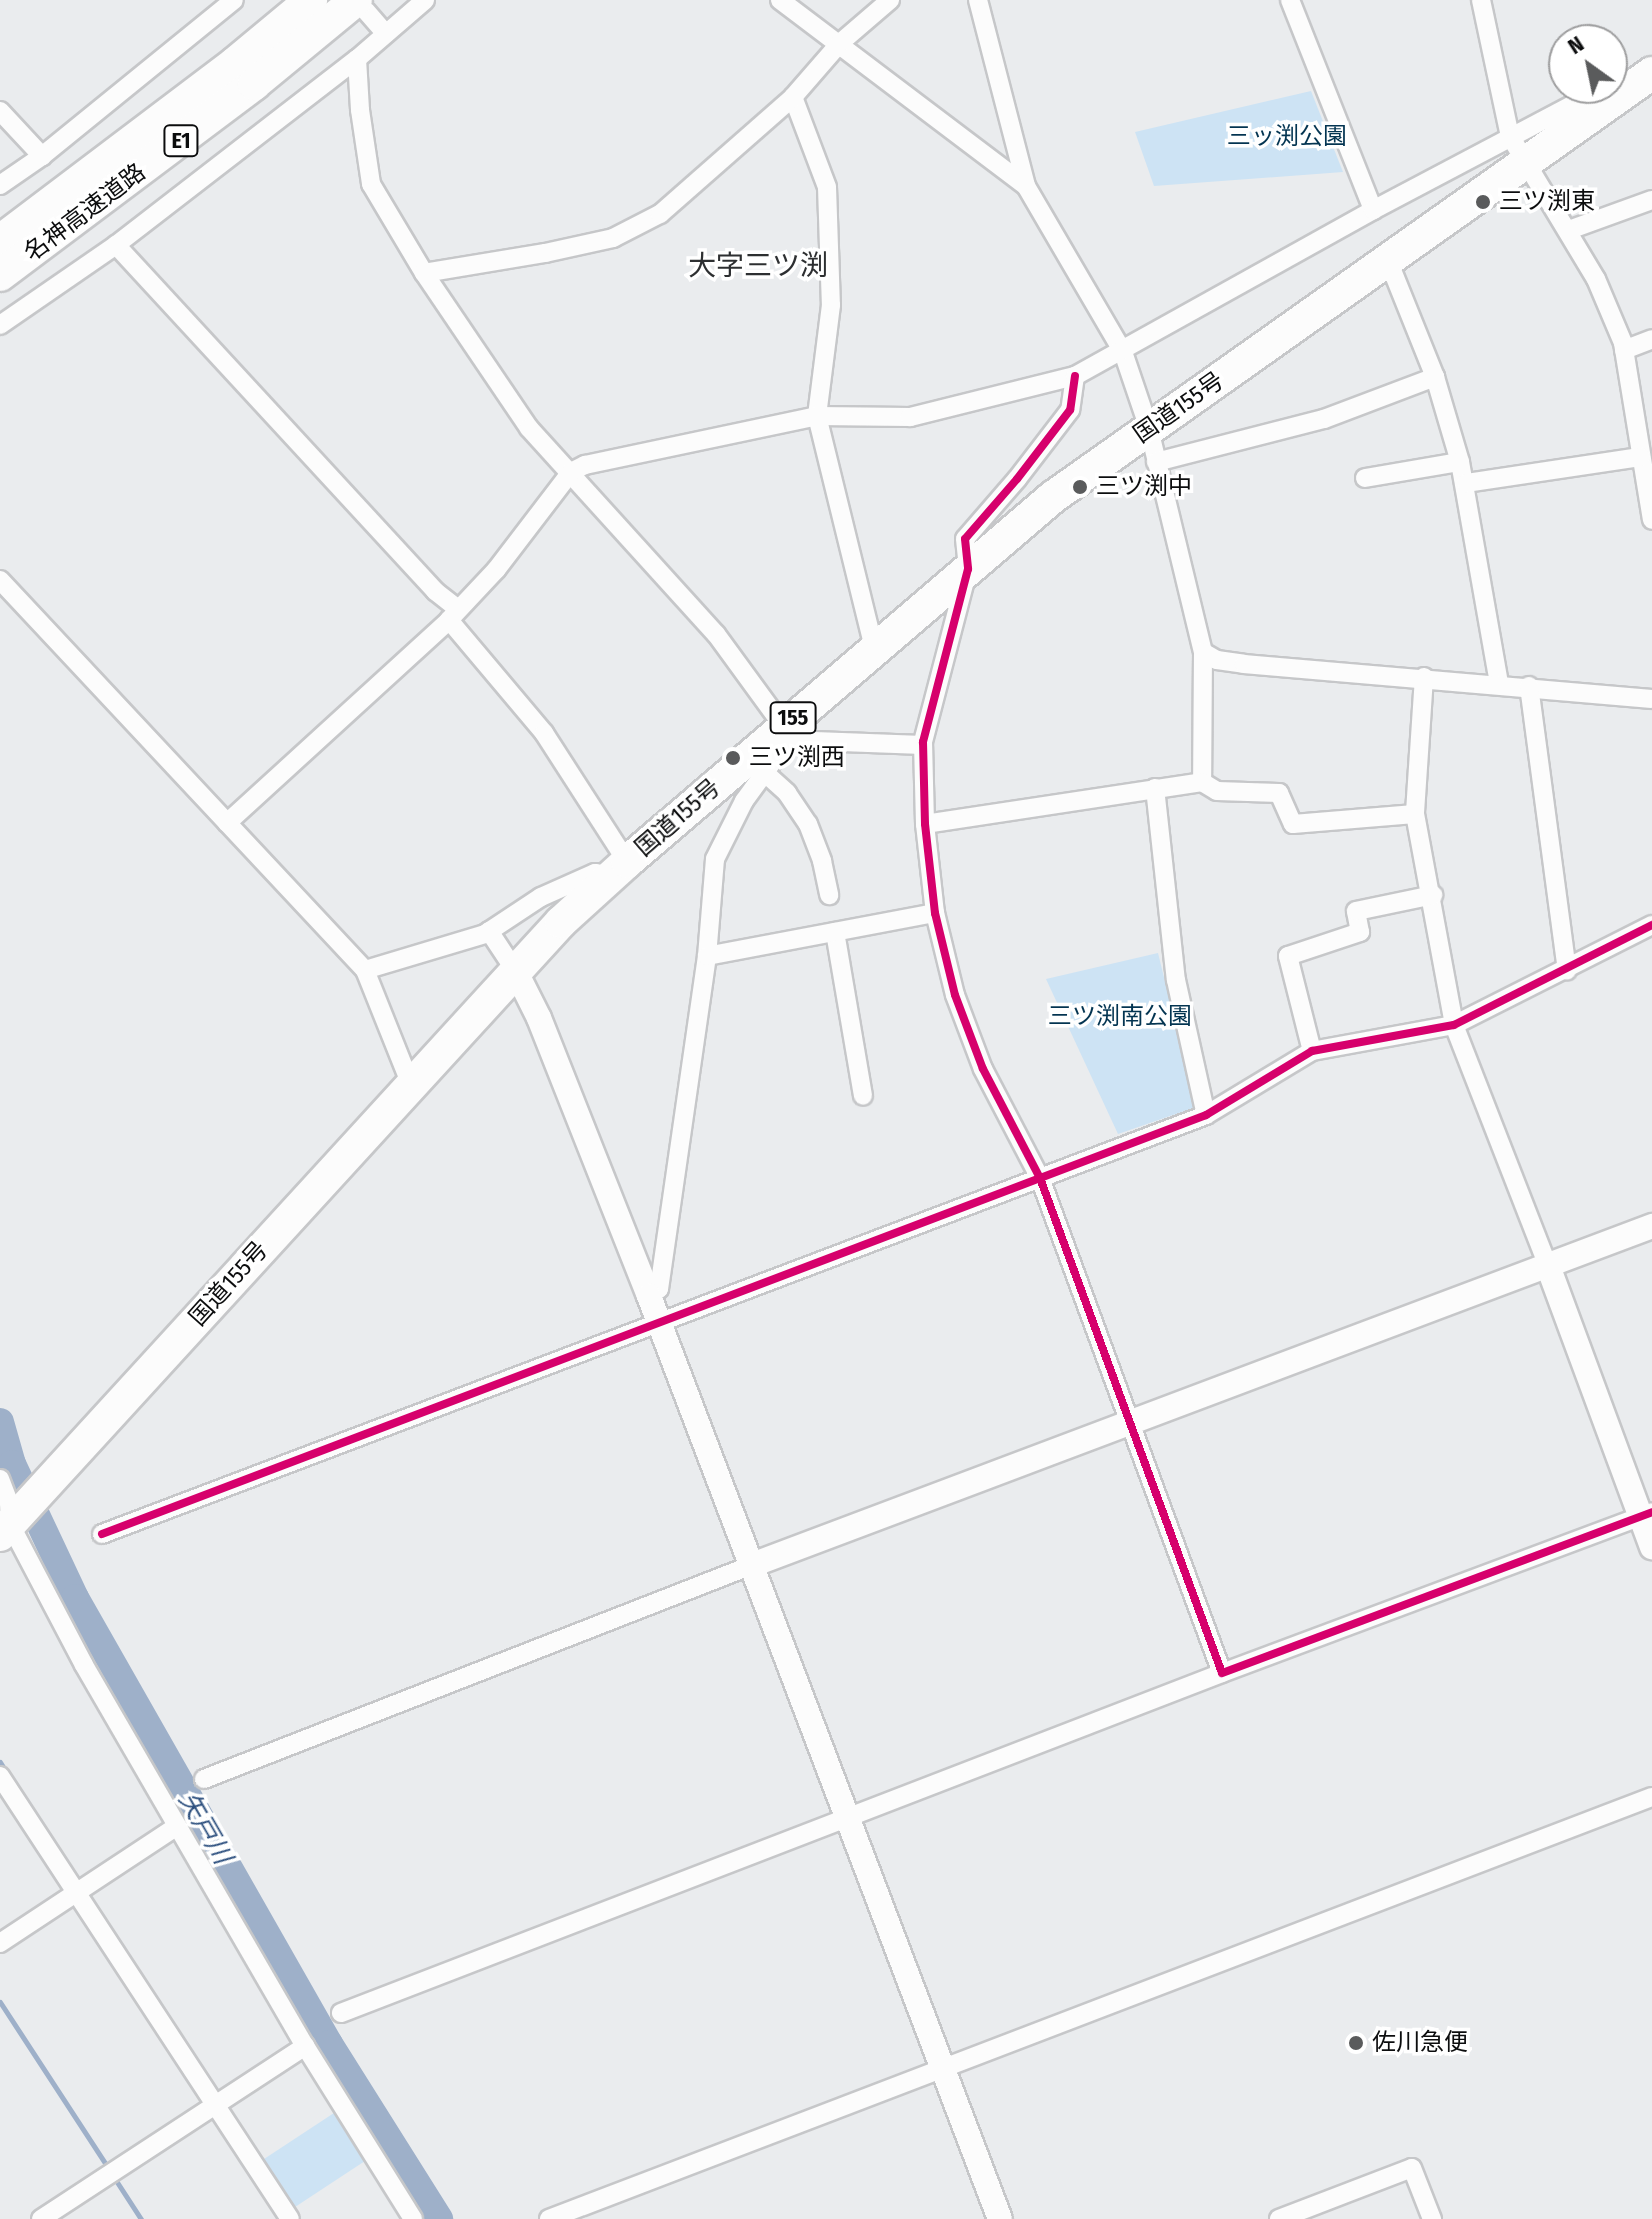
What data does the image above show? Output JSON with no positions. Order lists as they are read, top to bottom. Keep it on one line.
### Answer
{"streets":{"highway":["E1","名神高速道路","国道155号","155"]},"districts":["大字三ツ渕"],"water":["矢戸川"],"parks":["三ッ渕公園","三ツ渕南公園"],"places":["三ツ渕東","三ツ渕中","三ツ渕西","佐川急便"],"north":"top left"}
